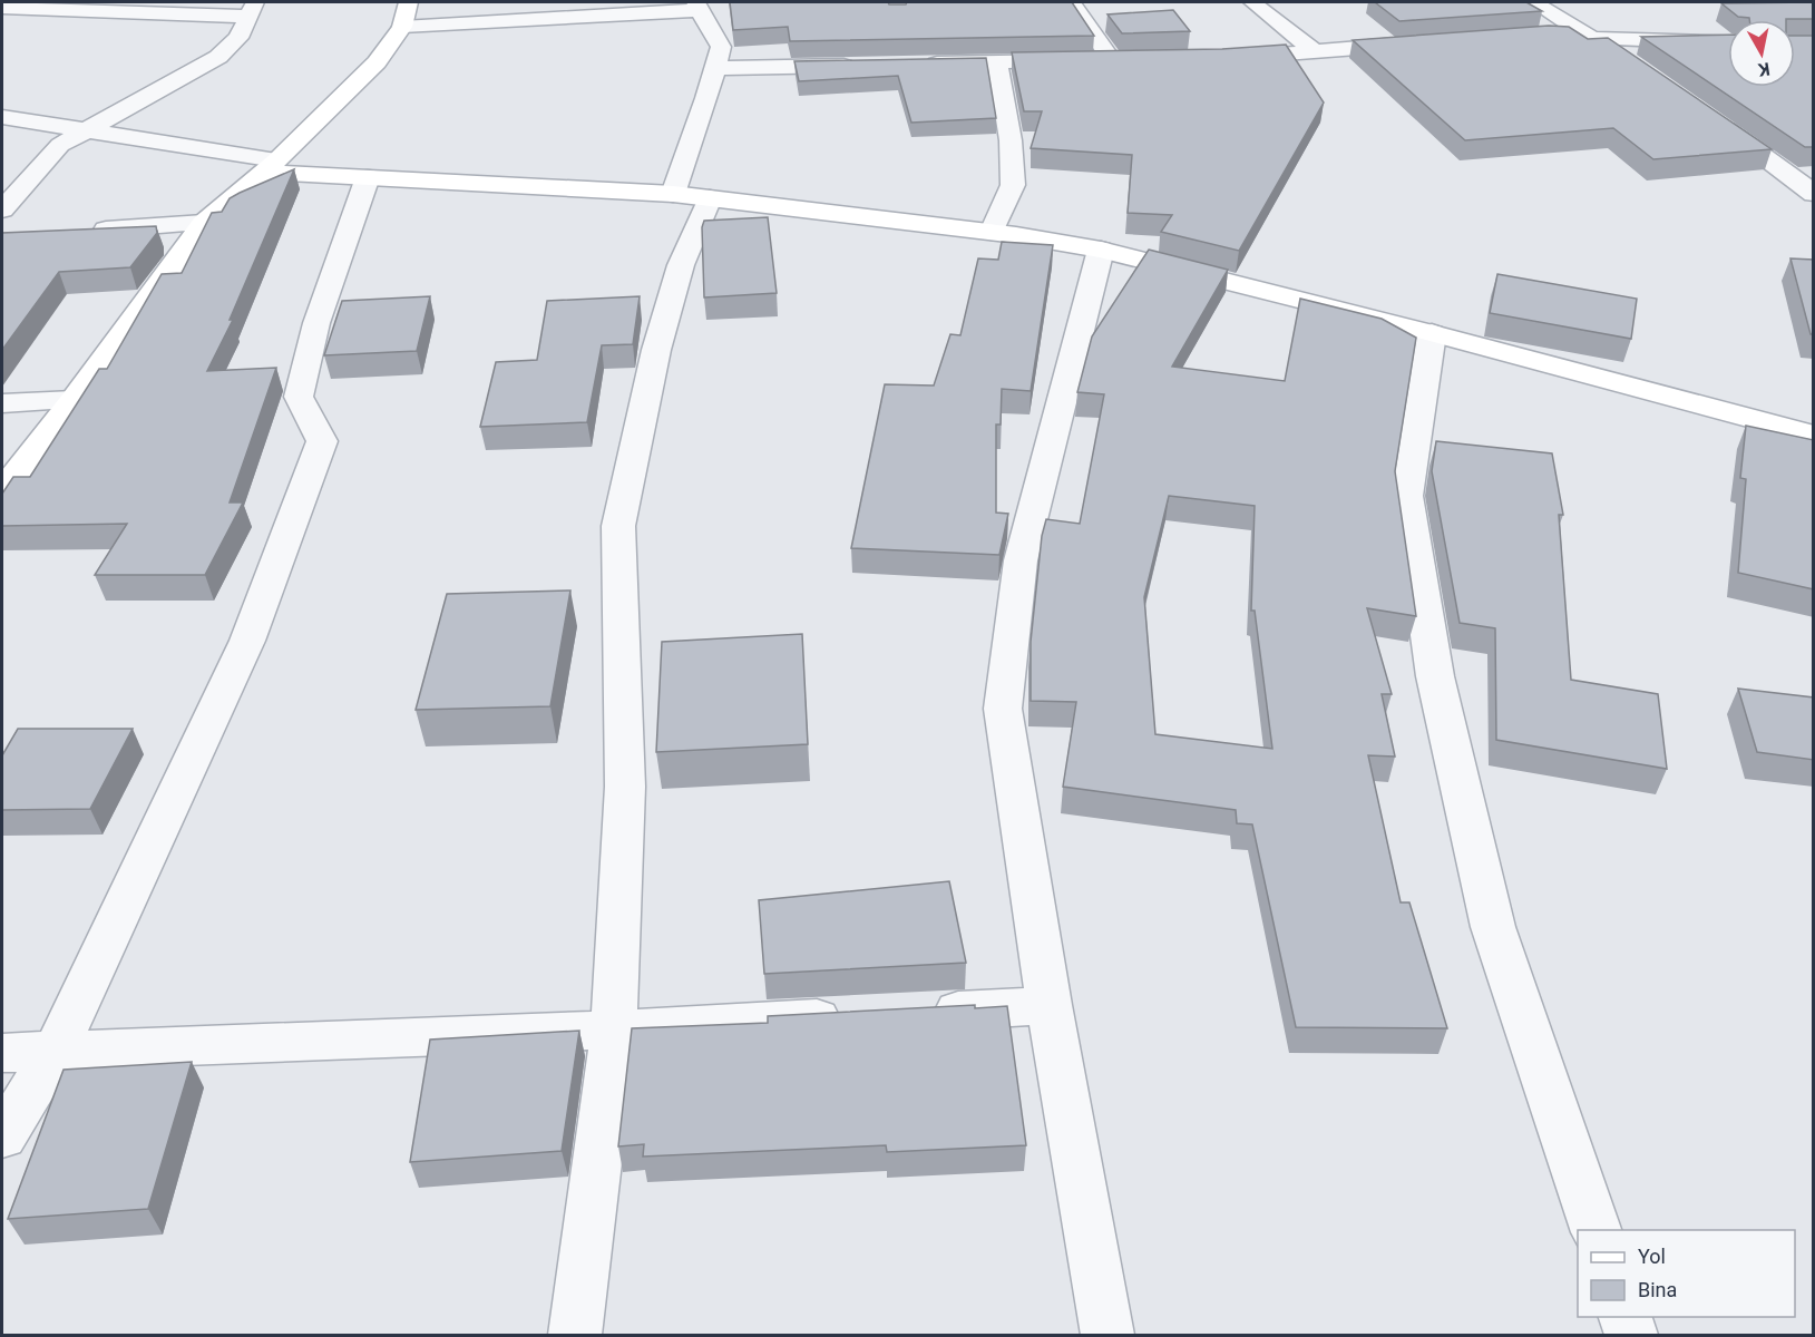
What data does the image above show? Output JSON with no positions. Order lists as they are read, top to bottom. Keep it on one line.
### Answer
{"legend":["Yol","Bina"],"north":"bottom"}
